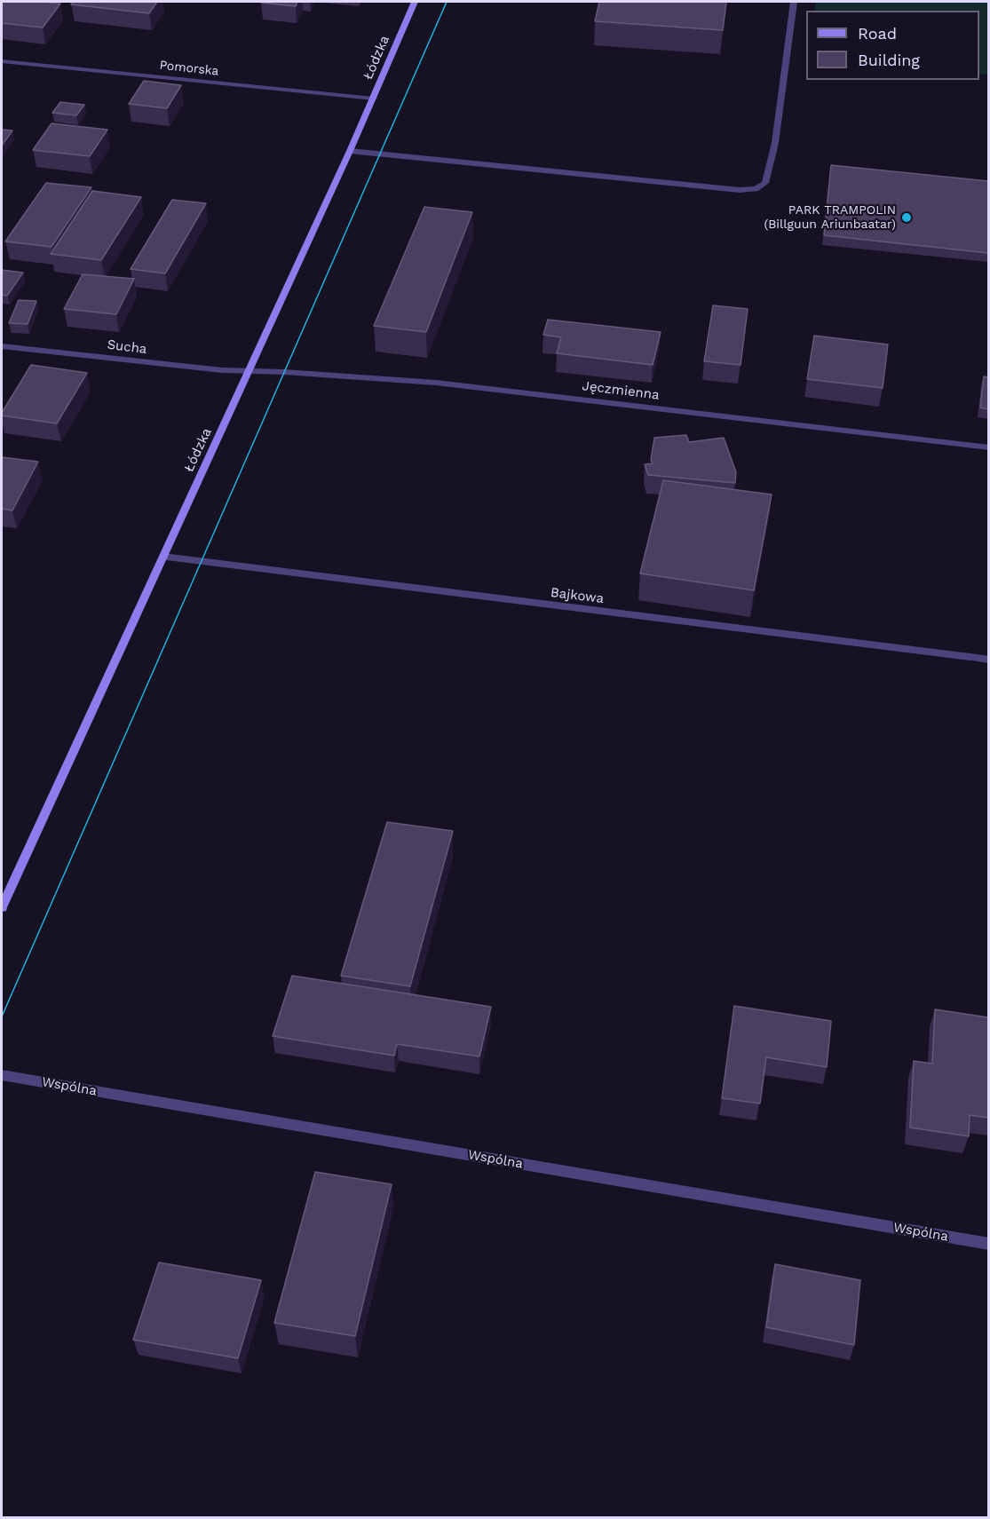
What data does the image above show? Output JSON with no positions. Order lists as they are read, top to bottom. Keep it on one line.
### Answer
{"streets":{"main road":["Łódzka"],"street":["Pomorska","Sucha","Jęczmienna","Bajkowa","Wspólna"]},"crossings":[["Łódzka","Pomorska"],["Łódzka","Sucha"],["Łódzka","Jęczmienna"],["Łódzka","Bajkowa"],["Sucha","Jęczmienna"]],"places":["PARK TRAMPOLIN (Billguun Ariunbaatar)"],"legend":["Road","Building"]}
